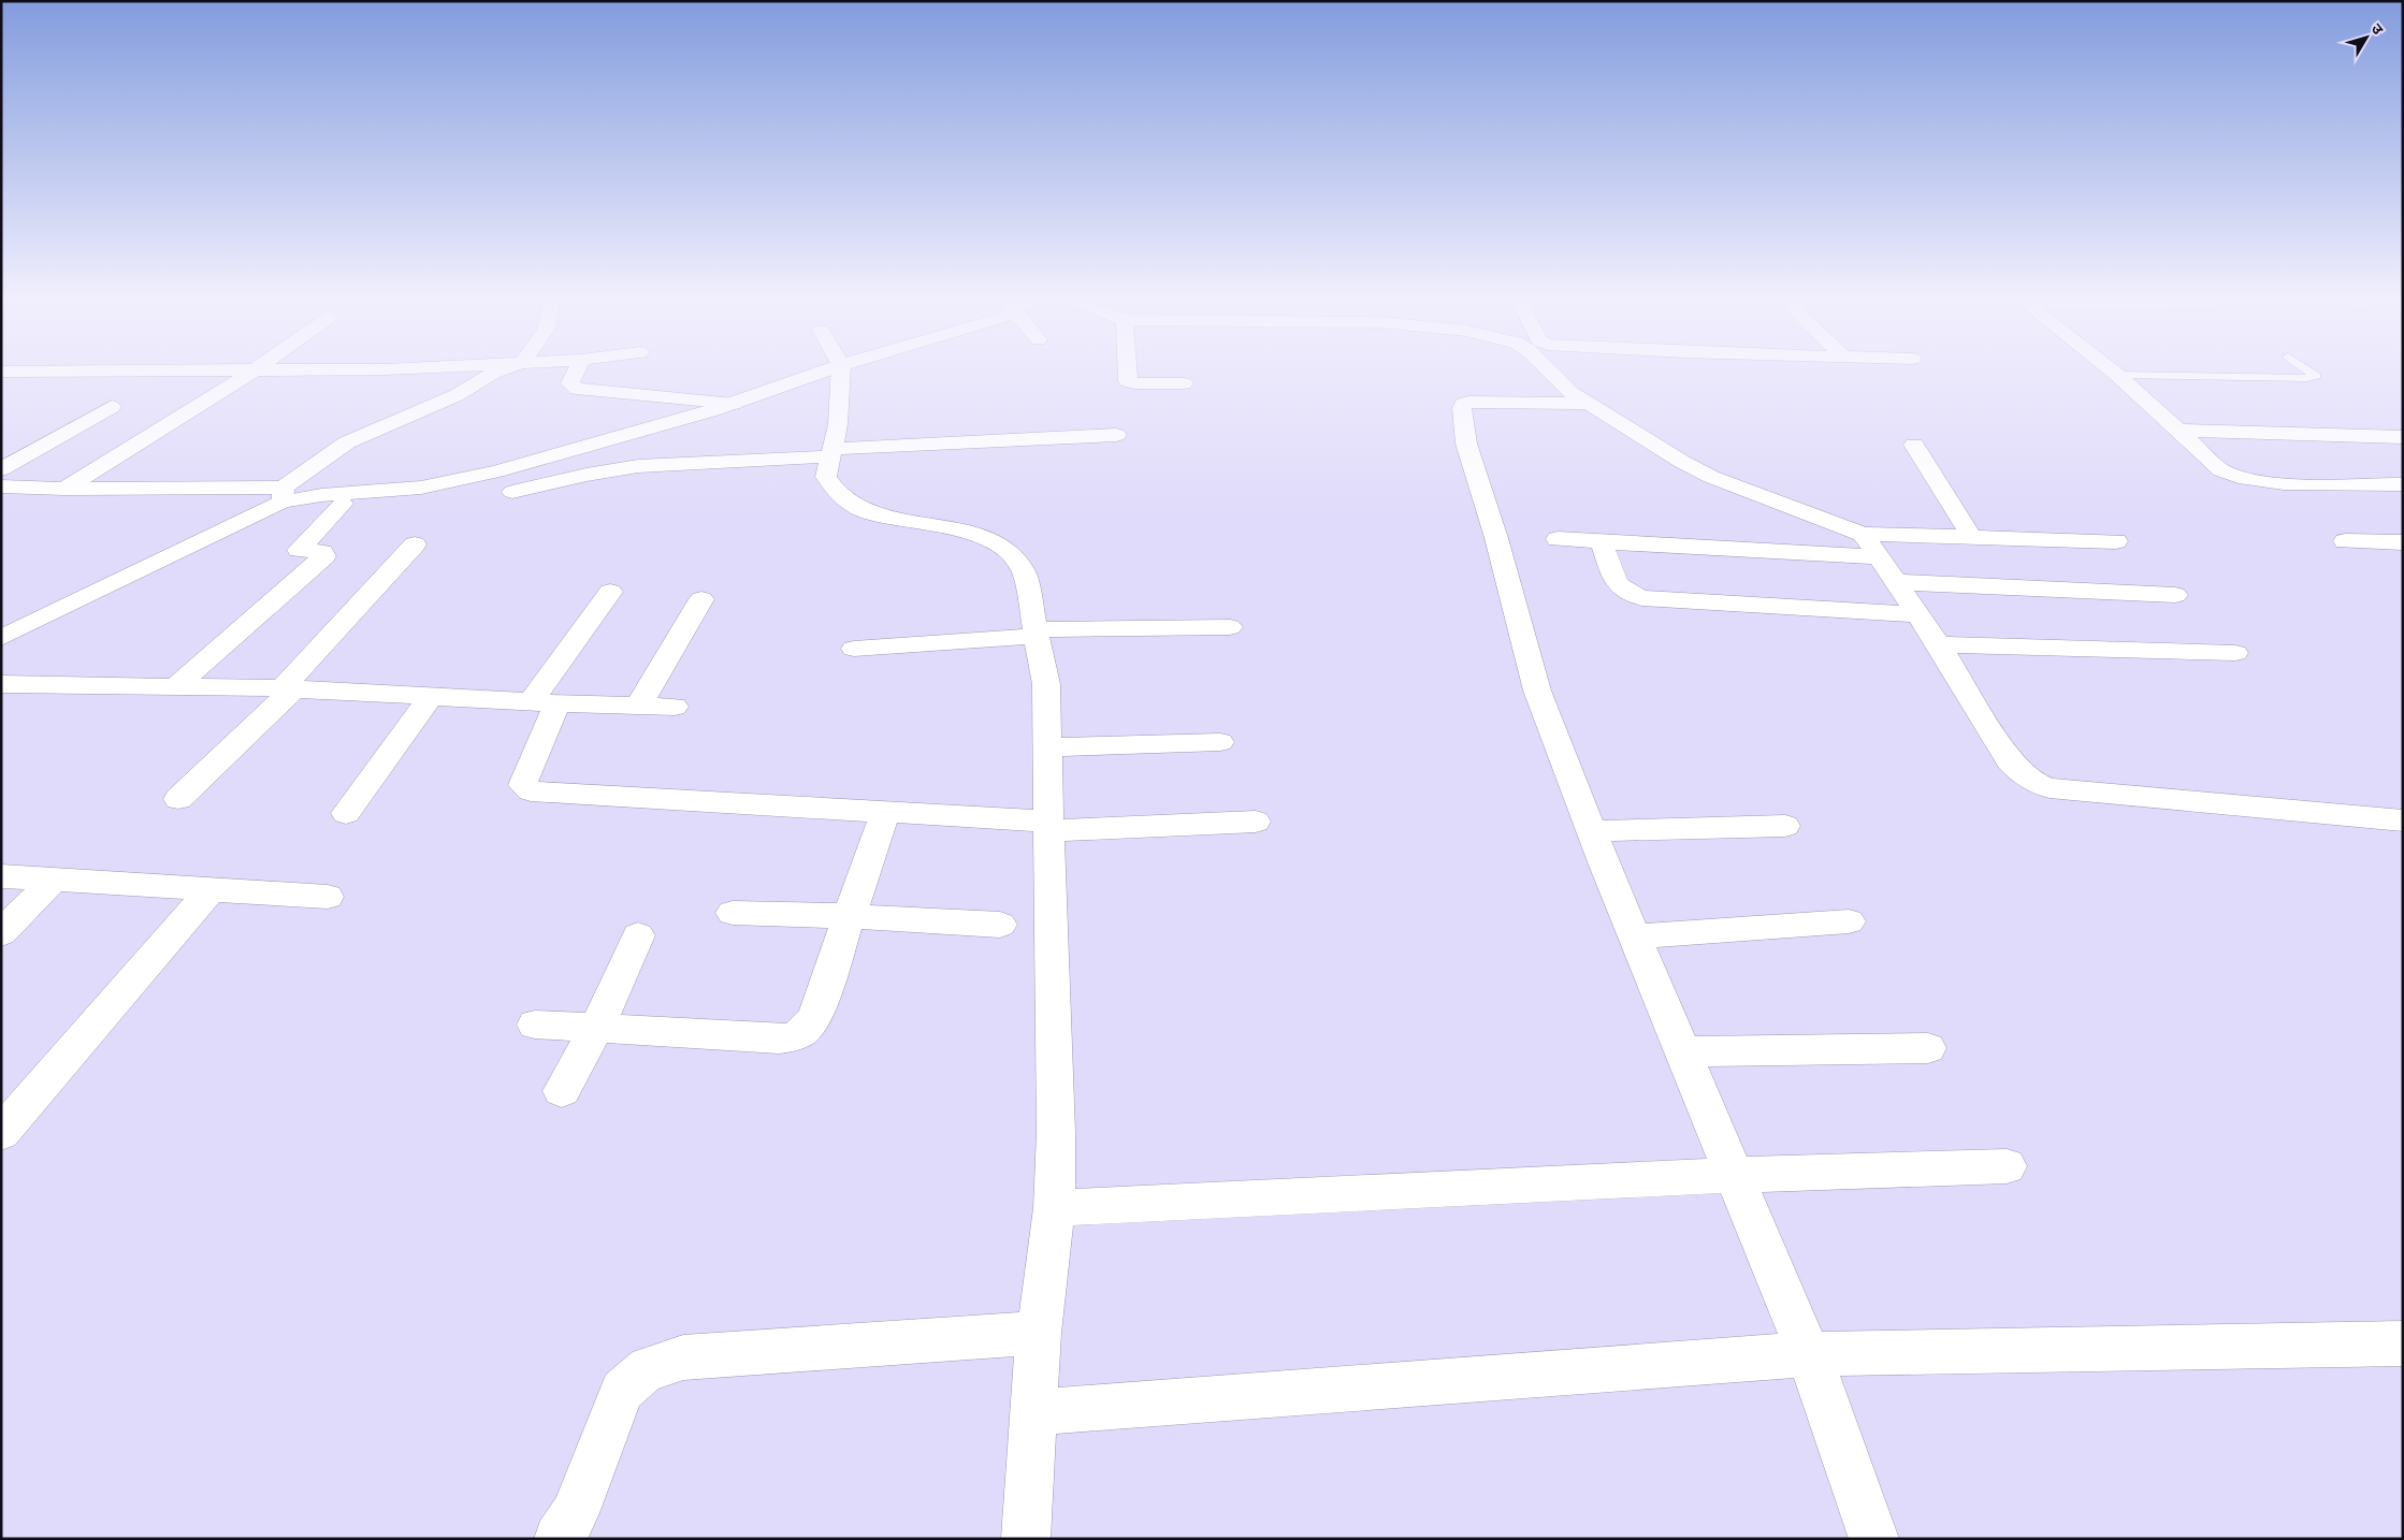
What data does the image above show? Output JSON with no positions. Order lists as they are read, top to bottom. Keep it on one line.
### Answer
{"north":"top right"}
